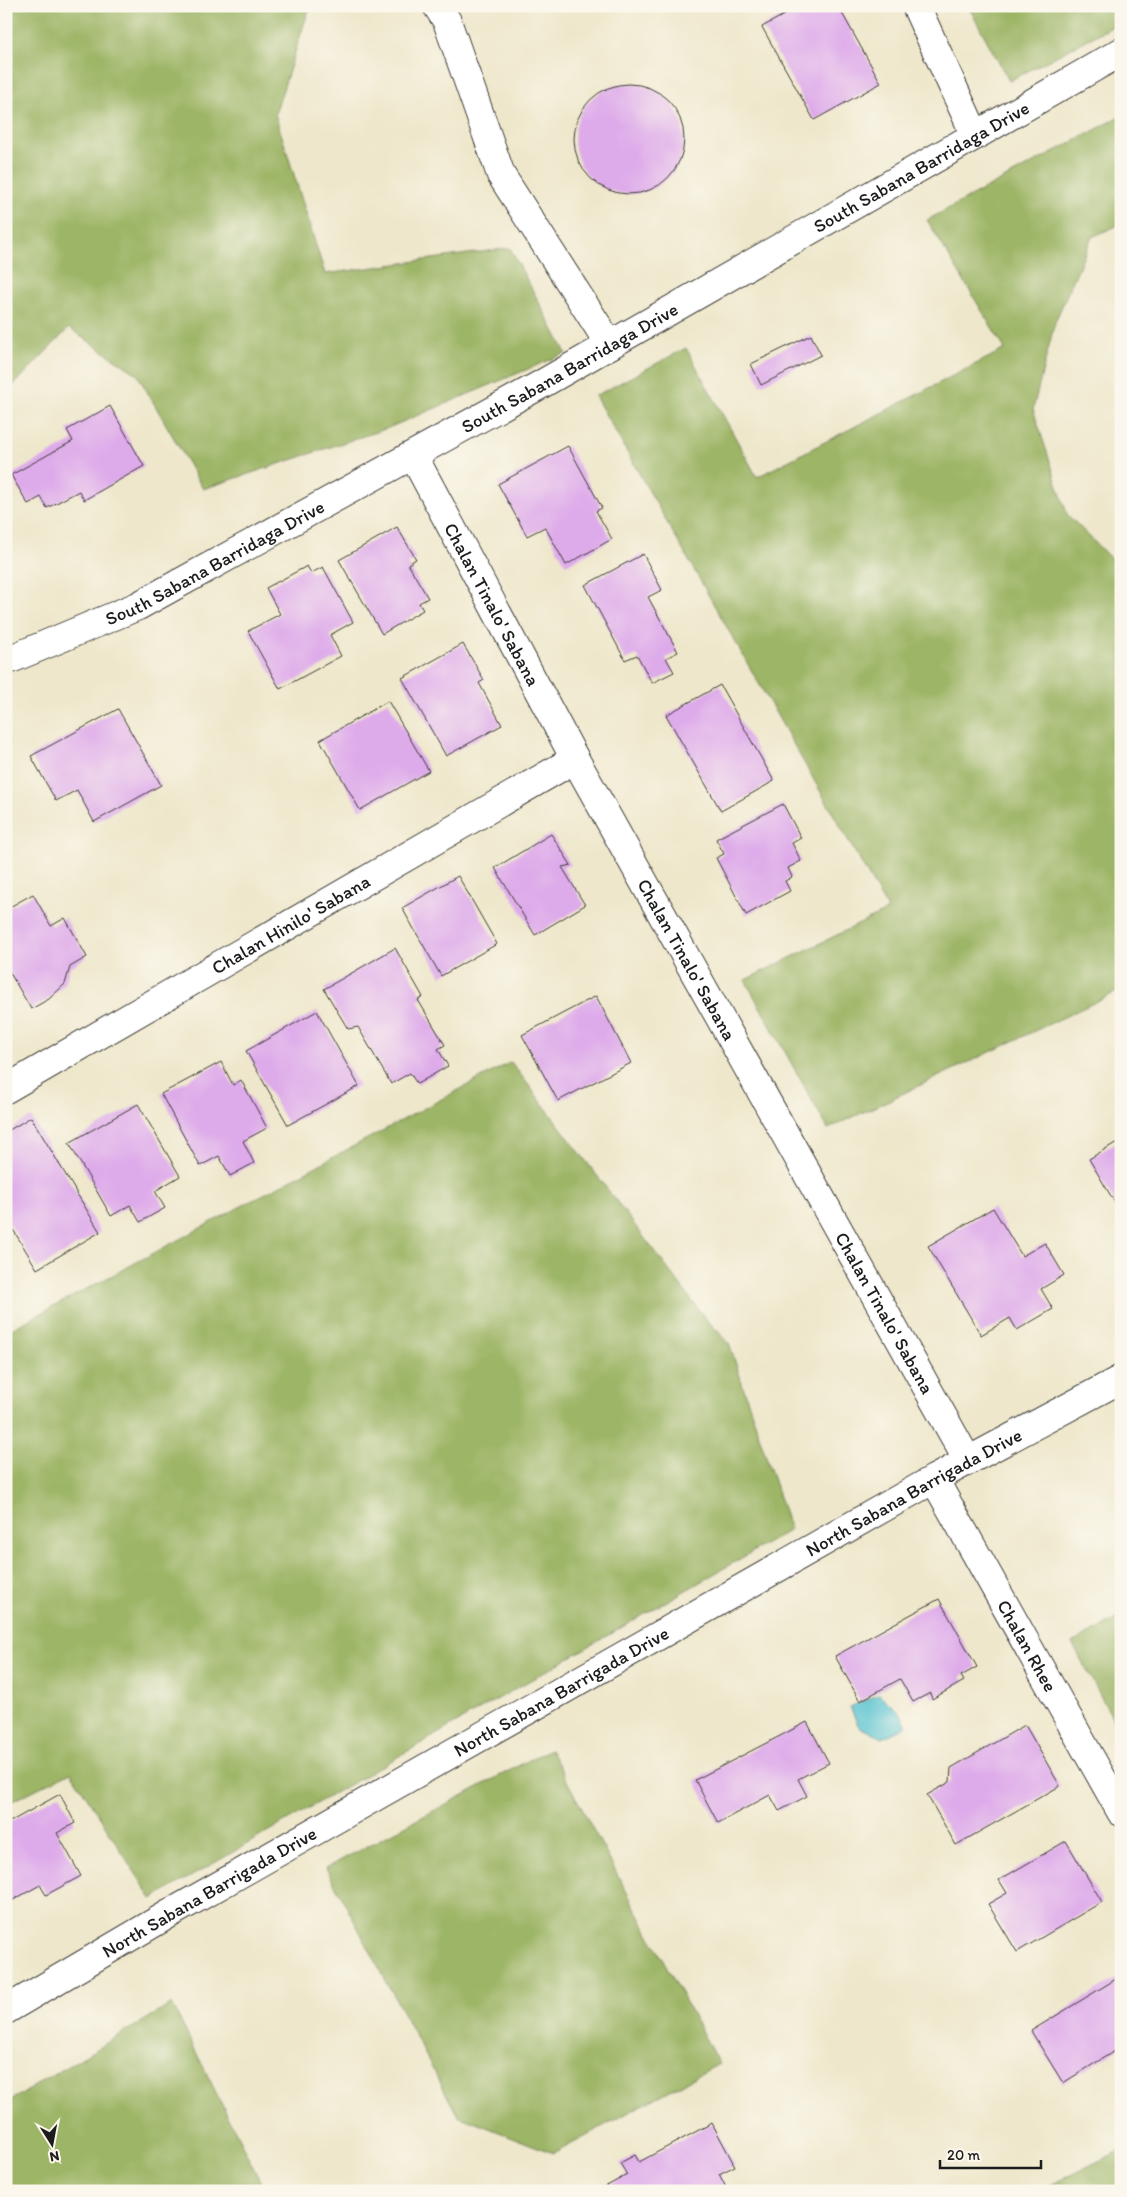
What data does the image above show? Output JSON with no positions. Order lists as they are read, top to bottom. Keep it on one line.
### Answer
{"streets":{"main road":["South Sabana Barridaga Drive","Chalan Tinalo' Sabana","Chalan Hinilo' Sabana","North Sabana Barrigada Drive","Chalan Rhee"]},"crossings":[["South Sabana Barridaga Drive","Chalan Tinalo' Sabana"],["Chalan Tinalo' Sabana","Chalan Hinilo' Sabana"],["Chalan Tinalo' Sabana","North Sabana Barrigada Drive"],["North Sabana Barrigada Drive","Chalan Rhee"]],"scale_bar":"20 m","north":"bottom"}
